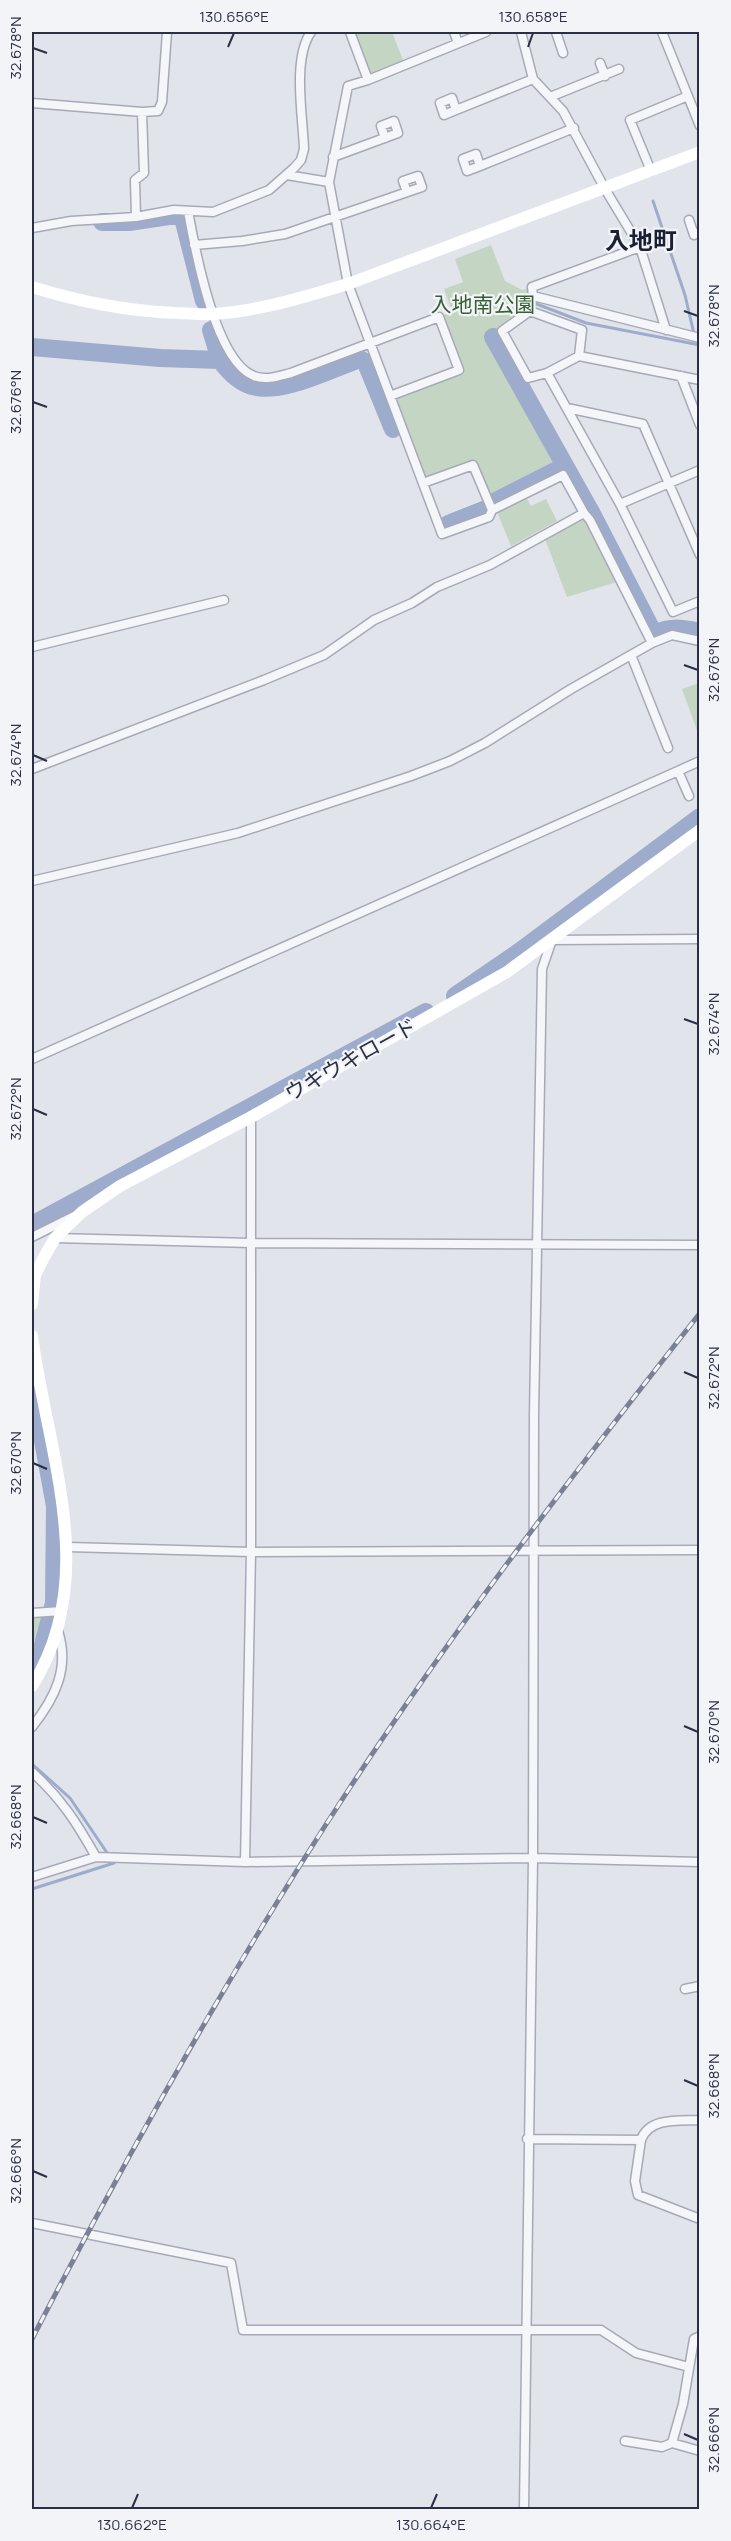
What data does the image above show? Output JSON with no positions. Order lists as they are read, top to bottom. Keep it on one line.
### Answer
{"streets":{"street":["ウキウキロード"]},"districts":["入地町"],"parks":["入地南公園"],"coordinates":["130.656°E","130.658°E","32.678°N","32.676°N","32.674°N","32.672°N","32.670°N","32.668°N","32.666°N","130.662°E","130.664°E"]}
